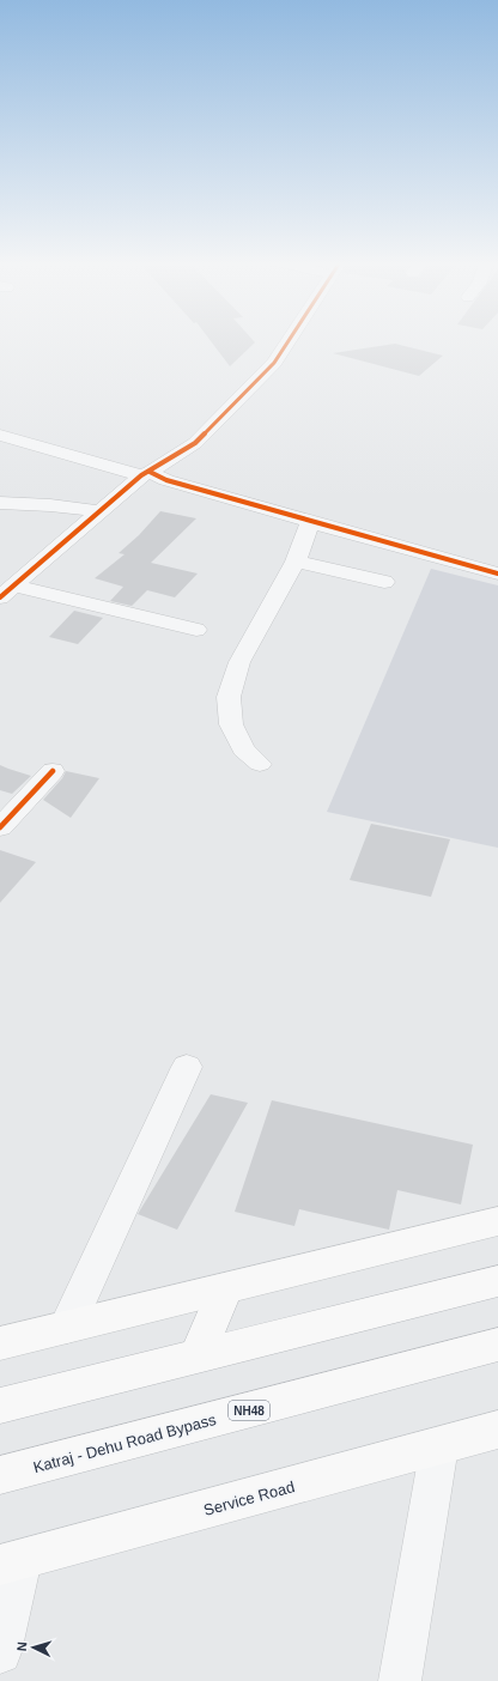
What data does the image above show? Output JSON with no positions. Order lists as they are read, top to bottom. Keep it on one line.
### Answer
{"streets":{"main road":["NH48","Katraj - Dehu Road Bypass","Service Road"]},"north":"left"}
